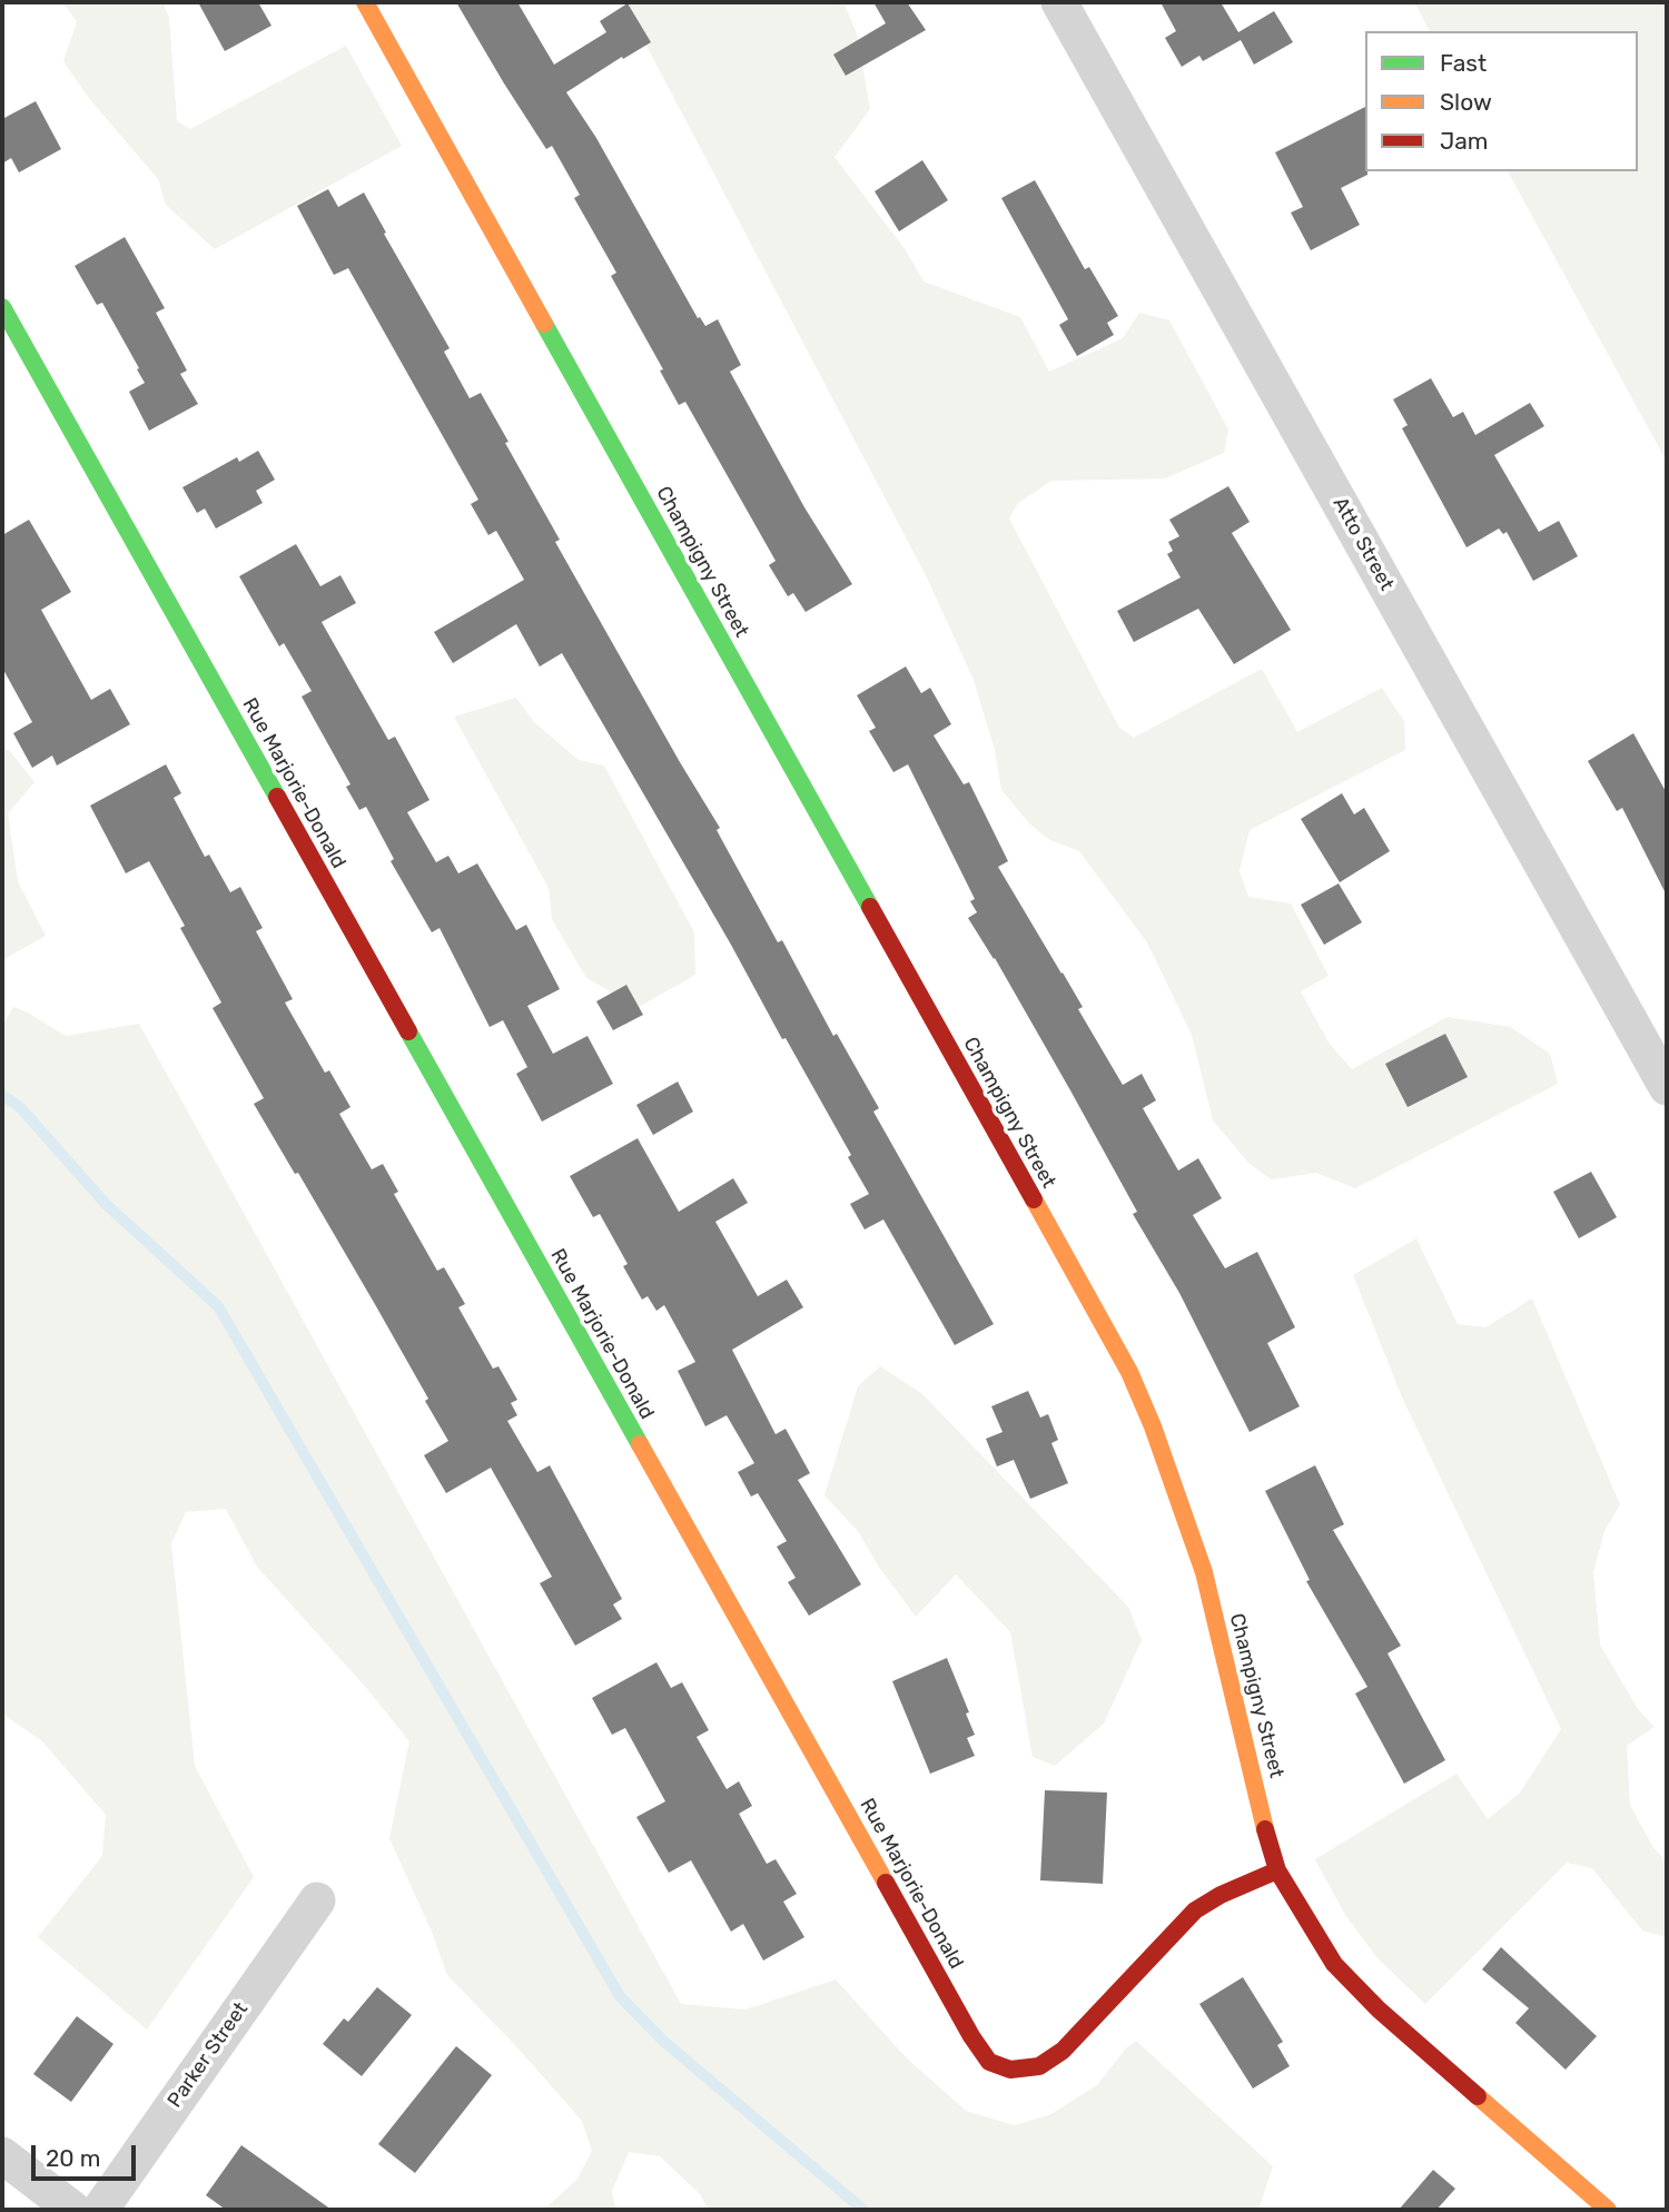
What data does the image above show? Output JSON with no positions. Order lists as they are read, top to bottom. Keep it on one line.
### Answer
{"streets":{"street":["Atto Street","Champigny Street","Rue Marjorie-Donald","Parker Street"]},"crossings":[["Champigny Street","Rue Marjorie-Donald"]],"legend":["Fast","Slow","Jam"],"scale_bar":"20 m"}
